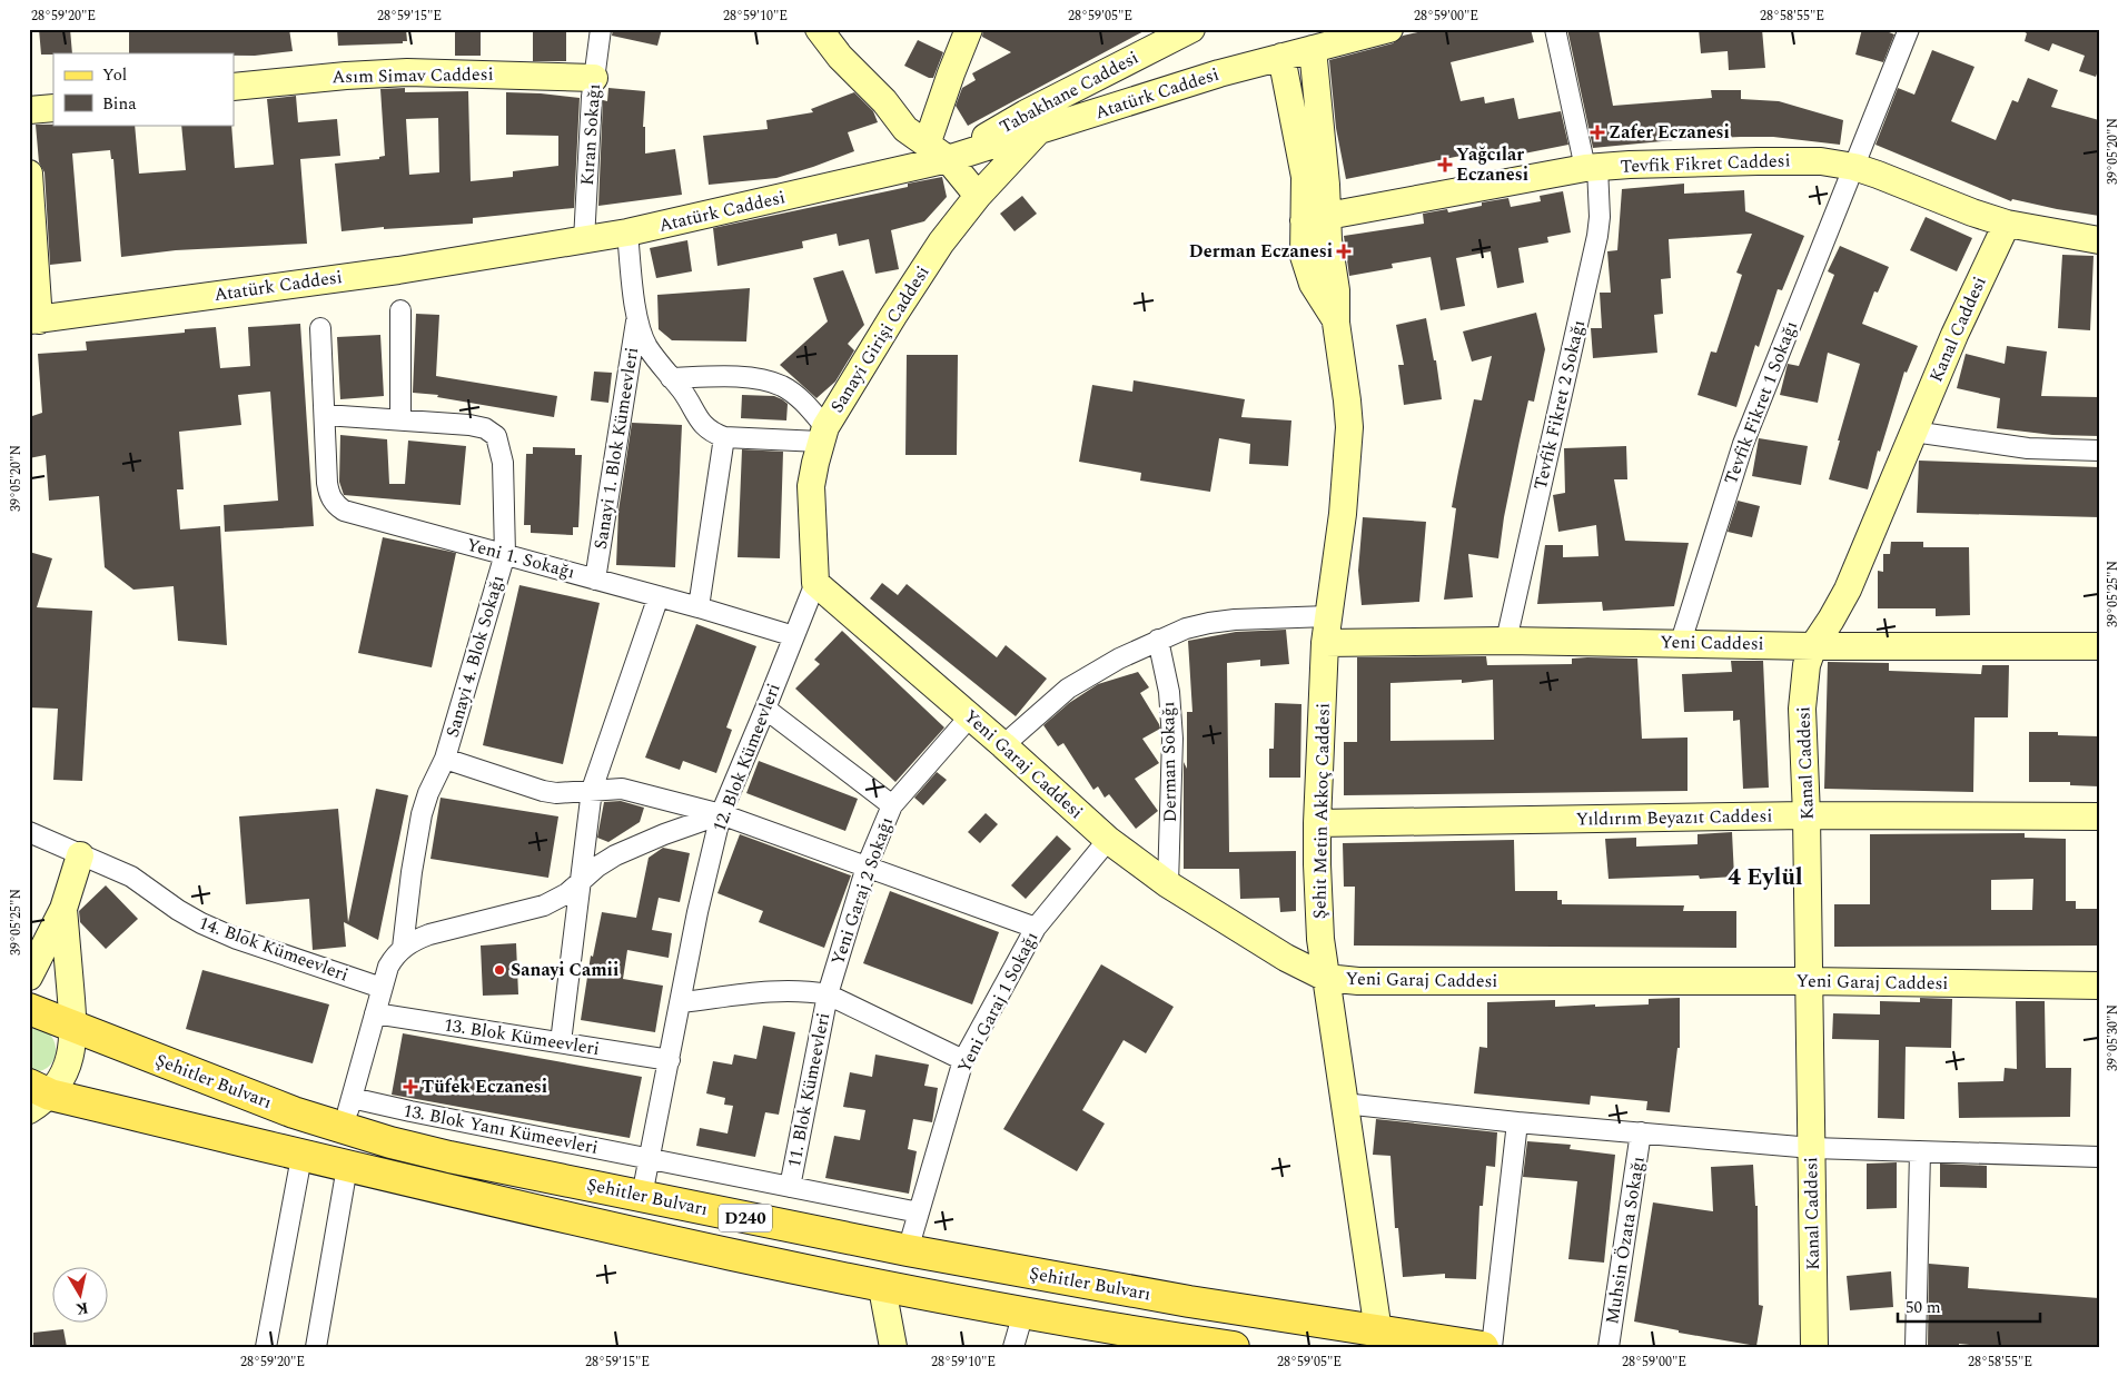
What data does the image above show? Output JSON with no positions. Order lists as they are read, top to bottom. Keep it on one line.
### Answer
{"streets":{"main road":["Şehitler Bulvarı","D240"],"street":["Asım Simav Caddesi","Tabakhane Caddesi","Atatürk Caddesi","Kıran Sokağı","Tevfik Fikret Caddesi","Kanal Caddesi","Sanayi Girişi Caddesi","Tevfik Fikret 1 Sokağı","Tevfik Fikret 2 Sokağı","Sanayi 1. Blok Kümeevleri","Yeni 1. Sokağı","Yeni Caddesi","Sanayi 4. Blok Sokağı","12. Blok Kümeevleri","Derman Sokağı","Yeni Garaj Caddesi","Şehit Metin Akkoç Caddesi","Yıldırım Beyazıt Caddesi","Yeni Garaj 2 Sokağı","14. Blok Kümeevleri","Yeni Garaj 1 Sokağı","13. Blok Kümeevleri","11. Blok Kümeevleri","13. Blok Yanı Kümeevleri","Muhsin Özata Sokağı"]},"crossings":[["Asım Simav Caddesi","Kıran Sokağı"],["Tabakhane Caddesi","Atatürk Caddesi"],["Atatürk Caddesi","Kıran Sokağı"],["Atatürk Caddesi","Sanayi Girişi Caddesi"],["Atatürk Caddesi","Şehit Metin Akkoç Caddesi"],["Tevfik Fikret Caddesi","Kanal Caddesi"],["Tevfik Fikret Caddesi","Tevfik Fikret 1 Sokağı"],["Tevfik Fikret Caddesi","Tevfik Fikret 2 Sokağı"],["Tevfik Fikret Caddesi","Şehit Metin Akkoç Caddesi"],["Kanal Caddesi","Yeni Caddesi"],["Kanal Caddesi","Yeni Garaj Caddesi"],["Kanal Caddesi","Yıldırım Beyazıt Caddesi"],["Sanayi Girişi Caddesi","12. Blok Kümeevleri"],["Sanayi Girişi Caddesi","Yeni Garaj Caddesi"],["Tevfik Fikret 1 Sokağı","Yeni Caddesi"],["Tevfik Fikret 2 Sokağı","Yeni Caddesi"],["Sanayi 1. Blok Kümeevleri","Yeni 1. Sokağı"],["Yeni 1. Sokağı","Sanayi 4. Blok Sokağı"],["Yeni 1. Sokağı","12. Blok Kümeevleri"],["Yeni Caddesi","Şehit Metin Akkoç Caddesi"],["12. Blok Kümeevleri","Yeni Garaj Caddesi"],["12. Blok Kümeevleri","13. Blok Kümeevleri"],["12. Blok Kümeevleri","Şehitler Bulvarı"],["12. Blok Kümeevleri","11. Blok Kümeevleri"],["12. Blok Kümeevleri","13. Blok Yanı Kümeevleri"],["Derman Sokağı","Yeni Garaj Caddesi"],["Yeni Garaj Caddesi","Şehit Metin Akkoç Caddesi"],["Yeni Garaj Caddesi","Yeni Garaj 2 Sokağı"],["Yeni Garaj Caddesi","Yeni Garaj 1 Sokağı"],["Şehit Metin Akkoç Caddesi","Yıldırım Beyazıt Caddesi"],["Şehit Metin Akkoç Caddesi","Şehitler Bulvarı"],["Yeni Garaj 2 Sokağı","11. Blok Kümeevleri"],["Yeni Garaj 1 Sokağı","Şehitler Bulvarı"],["Yeni Garaj 1 Sokağı","11. Blok Kümeevleri"],["11. Blok Kümeevleri","13. Blok Yanı Kümeevleri"]],"districts":["4 Eylül"],"places":{"health":["Zafer Eczanesi","Yağcılar Eczanesi","Derman Eczanesi","Tüfek Eczanesi"],"other":["Sanayi Camii"]},"legend":["Yol","Bina"],"scale_bar":"50 m","north":"bottom","coordinates":["28°59'20\"E","28°59'15\"E","28°59'10\"E","28°59'05\"E","28°59'00\"E","28°58'55\"E","39°05'20\"N","39°05'25\"N","39°05'30\"N"]}
